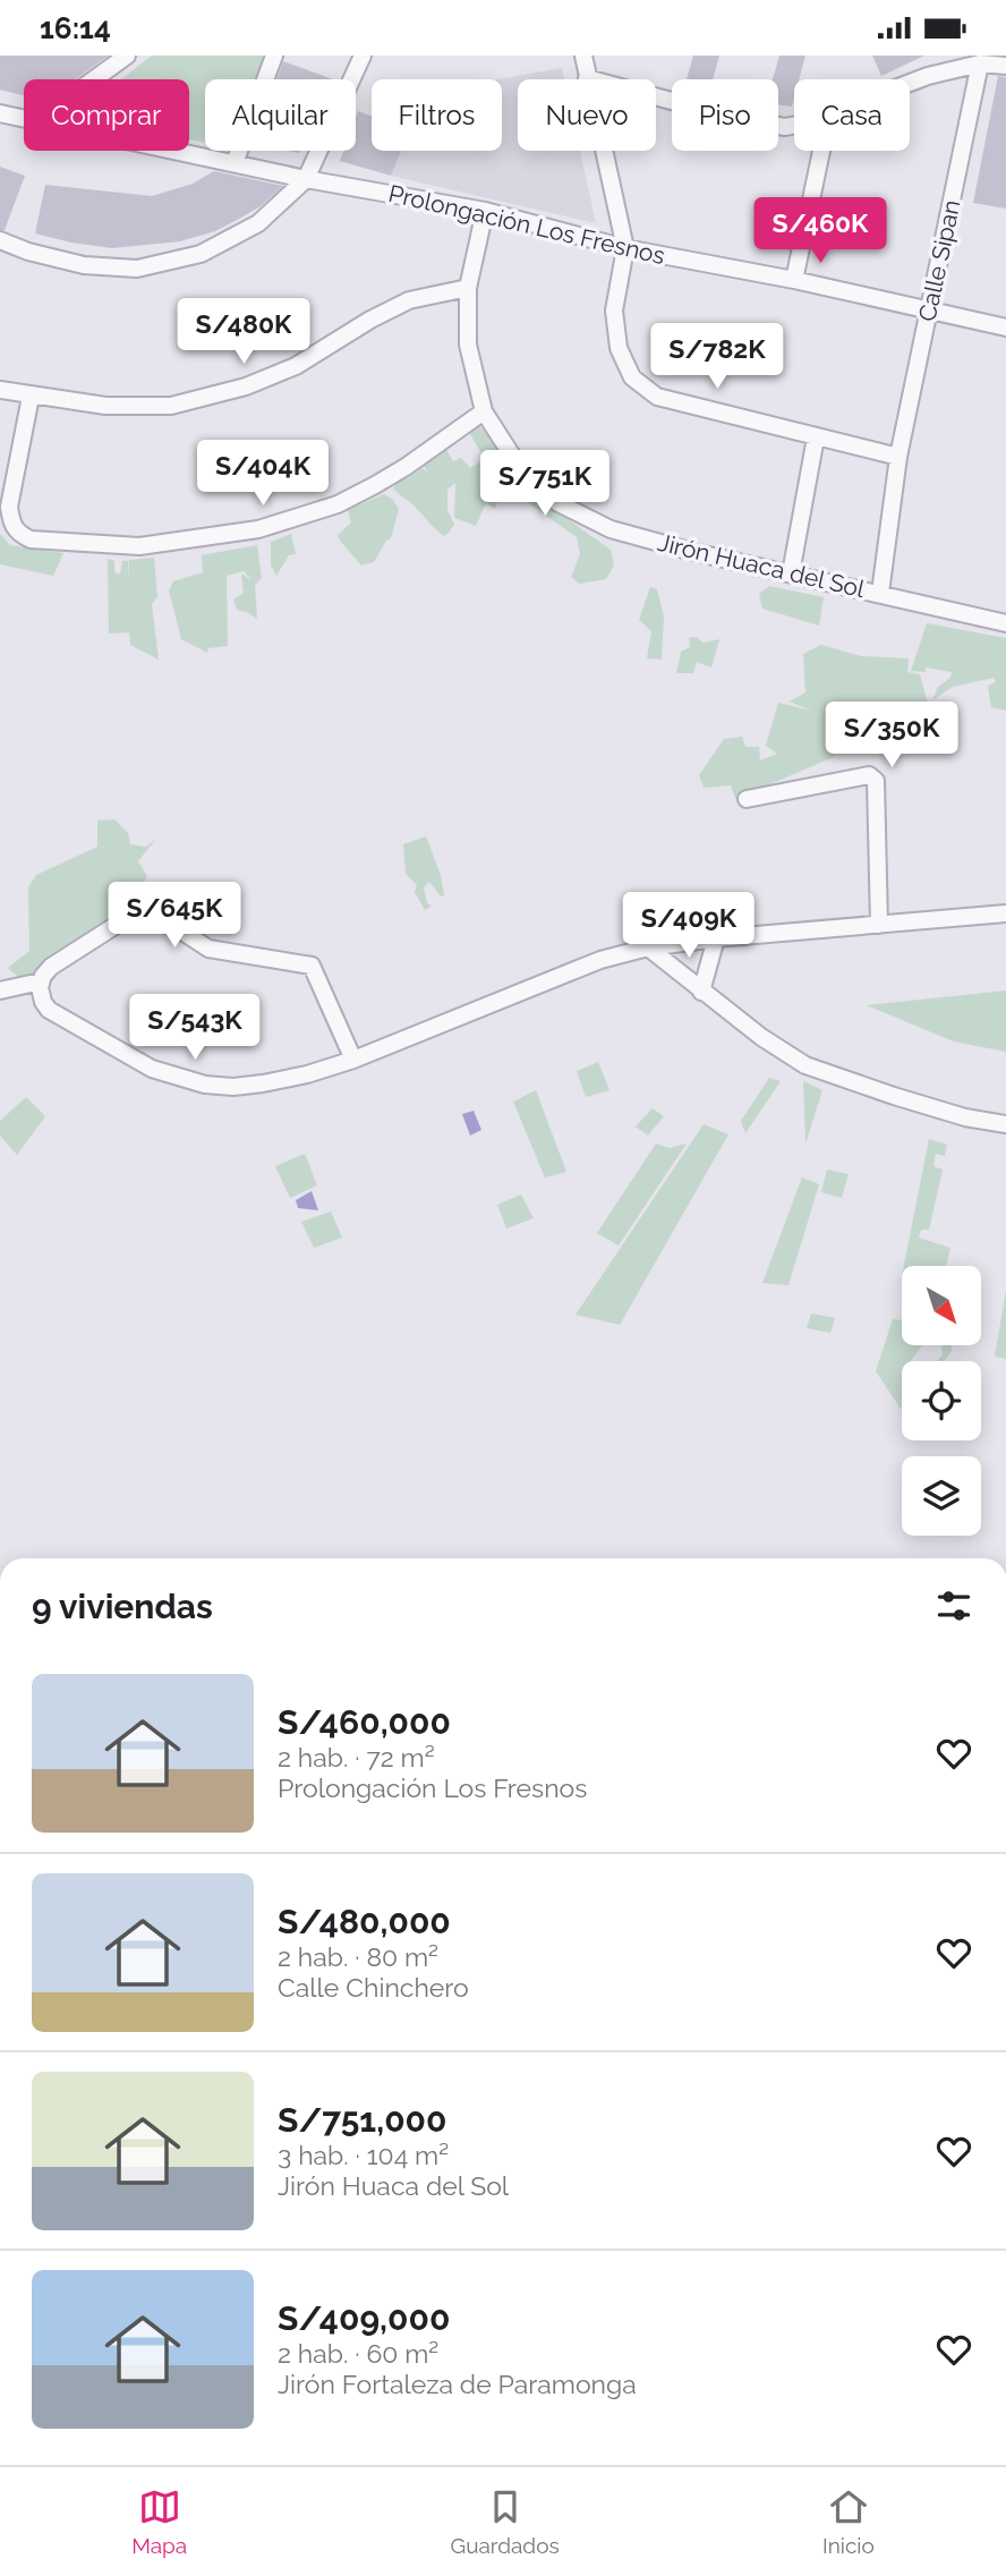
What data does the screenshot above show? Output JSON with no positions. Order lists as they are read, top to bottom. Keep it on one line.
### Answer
{"streets":{"street":["Prolongación Los Fresnos","Calle Sipan","Jirón Huaca del Sol"]},"crossings":[["Prolongación Los Fresnos","Calle Sipan"],["Prolongación Los Fresnos","Jirón Huaca del Sol"],["Calle Sipan","Jirón Huaca del Sol"]],"north":"bottom right","page":{"status":"16:14","chip":["Comprar","Alquilar","Filtros","Nuevo","Piso","Casa"],"price":["S/460K","S/480K","S/782K","S/404K","S/751K","S/350K","S/645K","S/409K","S/543K"],"heading":"9 viviendas","list":[{"name":"S/460,000","note":"2 hab. · 72 m² · Prolongación Los Fresnos"},{"name":"S/480,000","note":"2 hab. · 80 m² · Calle Chinchero"},{"name":"S/751,000","note":"3 hab. · 104 m² · Jirón Huaca del Sol"},{"name":"S/409,000","note":"2 hab. · 60 m² · Jirón Fortaleza de Paramonga"}],"tabs":["Mapa","Guardados","Inicio"]}}
